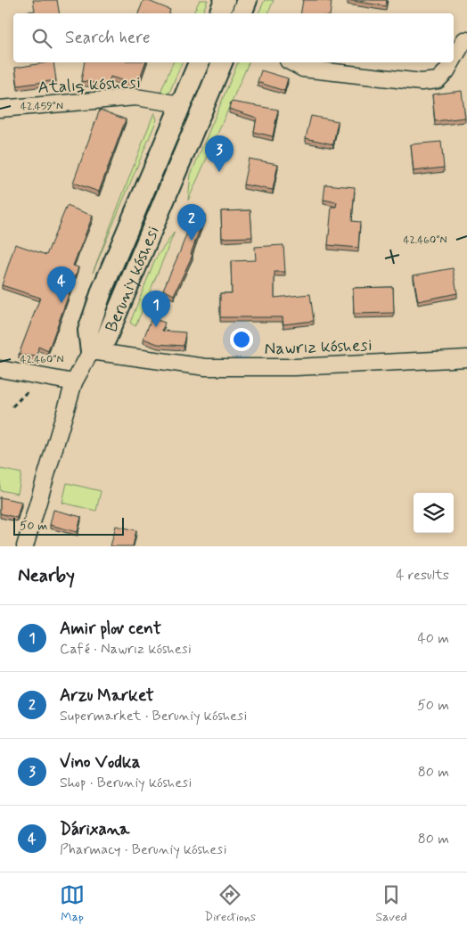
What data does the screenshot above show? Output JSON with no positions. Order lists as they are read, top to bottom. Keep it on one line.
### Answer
{"streets":{"street":["Atalıq kóshesi","Beruniy kóshesi","Nawrız kóshesi"]},"crossings":[["Atalıq kóshesi","Beruniy kóshesi"],["Beruniy kóshesi","Nawrız kóshesi"]],"scale_bar":"50 m","page":{"search":"Search here","pins":["3","2","4","1"],"scale":"50 m","heading":["Nearby","4 results"],"list":[{"mark":"1","name":"Amir plov cent","note":"Café · Nawrız kóshesi","value":"40 m"},{"mark":"2","name":"Arzu Market","note":"Supermarket · Beruniy kóshesi","value":"50 m"},{"mark":"3","name":"Vino Vodka","note":"Shop · Beruniy kóshesi","value":"80 m"},{"mark":"4","name":"Dárixana","note":"Pharmacy · Beruniy kóshesi","value":"80 m"}],"nav":["Map","Directions","Saved"]},"coordinates":["42.459°N","42.460°N"]}
